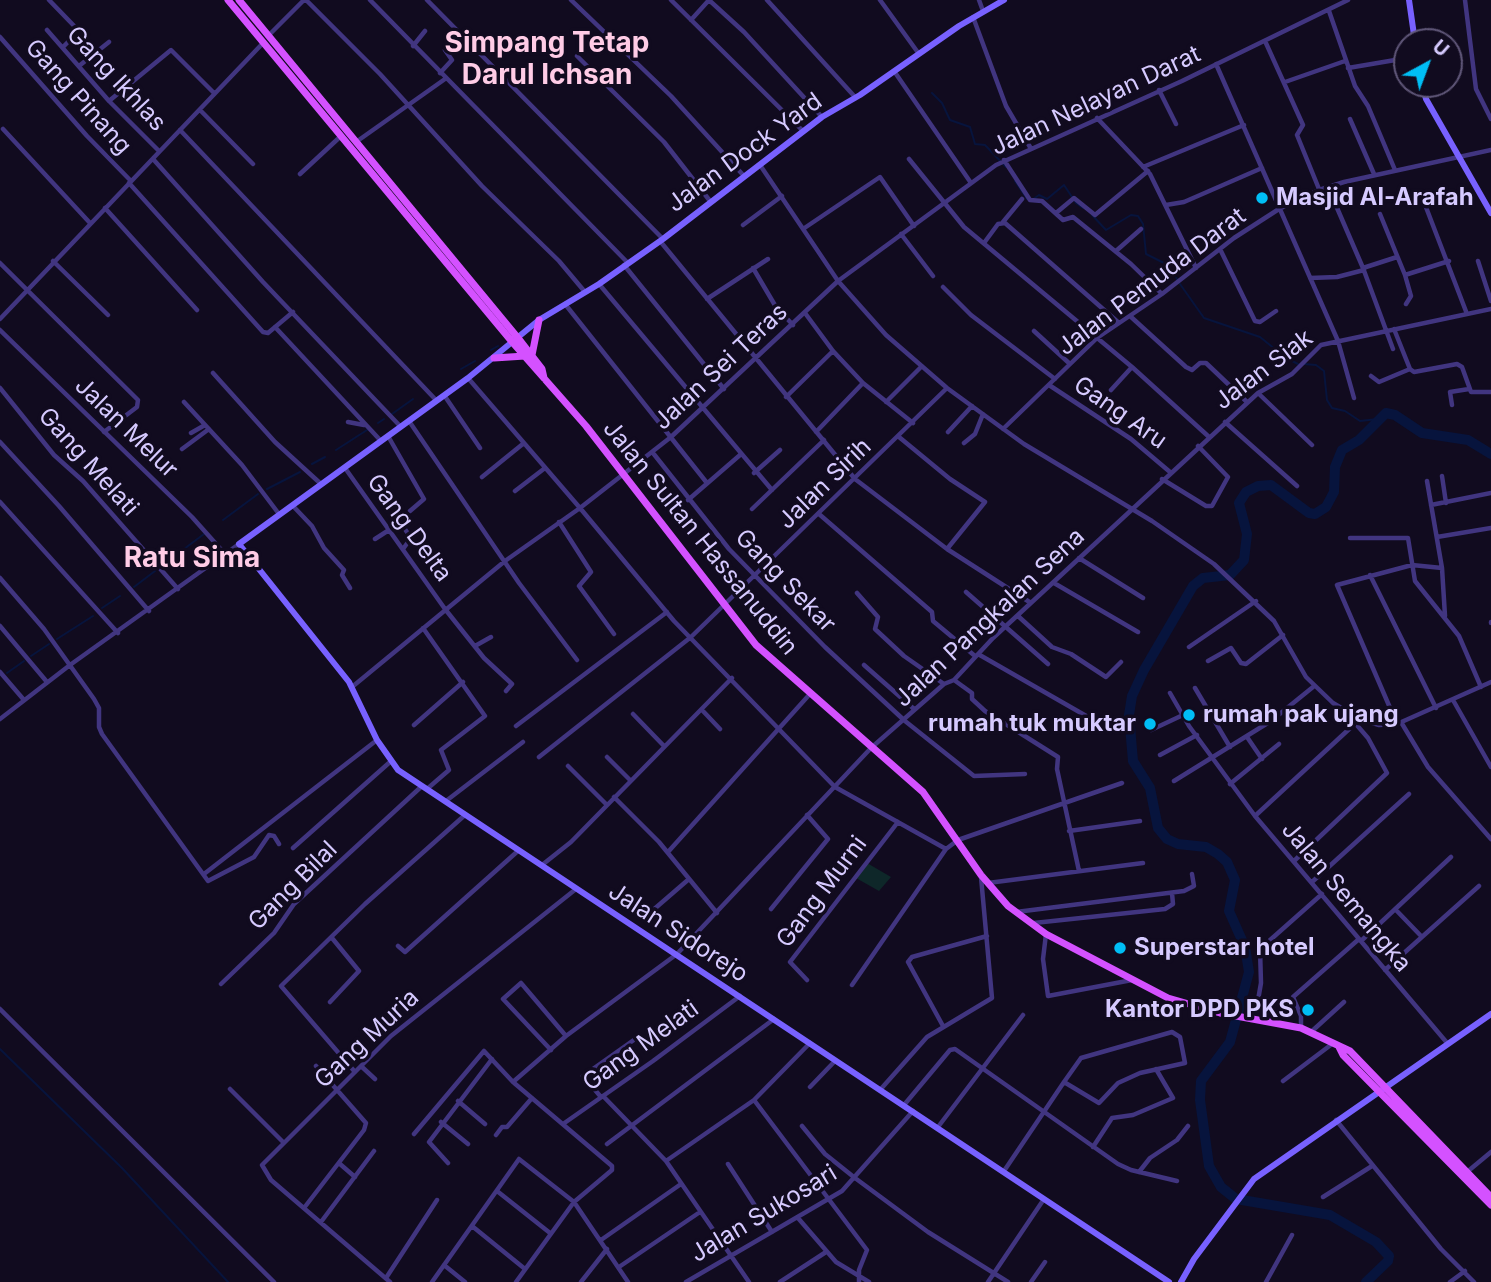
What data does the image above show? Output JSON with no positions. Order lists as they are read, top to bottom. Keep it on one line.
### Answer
{"streets":{"main road":["Jalan Sultan Hassanuddin"],"street":["Gang Ikhlas","Gang Pinang","Jalan Nelayan Darat","Jalan Dock Yard","Jalan Pemuda Darat","Jalan Sei Teras","Jalan Siak","Gang Aru","Jalan Melur","Gang Melati","Jalan Sirih","Gang Delta","Gang Sekar","Jalan Pangkalan Sena","Gang Bilal","Gang Murni","Jalan Semangka","Jalan Sidorejo","Gang Muria","Jalan Sukosari"]},"crossings":[["Jalan Nelayan Darat","Jalan Sei Teras"],["Jalan Dock Yard","Gang Delta"],["Jalan Dock Yard","Jalan Sultan Hassanuddin"],["Jalan Dock Yard","Jalan Sidorejo"],["Jalan Pemuda Darat","Gang Aru"],["Jalan Sei Teras","Gang Delta"],["Jalan Sei Teras","Jalan Sultan Hassanuddin"],["Jalan Sei Teras","Gang Sekar"],["Jalan Sei Teras","Jalan Sidorejo"],["Jalan Siak","Gang Aru"],["Jalan Siak","Jalan Pangkalan Sena"],["Gang Melati","Jalan Sidorejo"],["Jalan Sirih","Jalan Sultan Hassanuddin"],["Jalan Sirih","Gang Sekar"],["Jalan Sultan Hassanuddin","Jalan Pangkalan Sena"],["Gang Sekar","Jalan Pangkalan Sena"],["Jalan Pangkalan Sena","Jalan Sidorejo"],["Gang Bilal","Jalan Sidorejo"],["Jalan Sidorejo","Gang Muria"],["Jalan Sidorejo","Jalan Sukosari"]],"districts":["Simpang Tetap Darul Ichsan","Ratu Sima"],"places":["Masjid Al-Arafah","rumah pak ujang","rumah tuk muktar","Superstar hotel","Kantor DPD PKS"],"north":"top right"}
